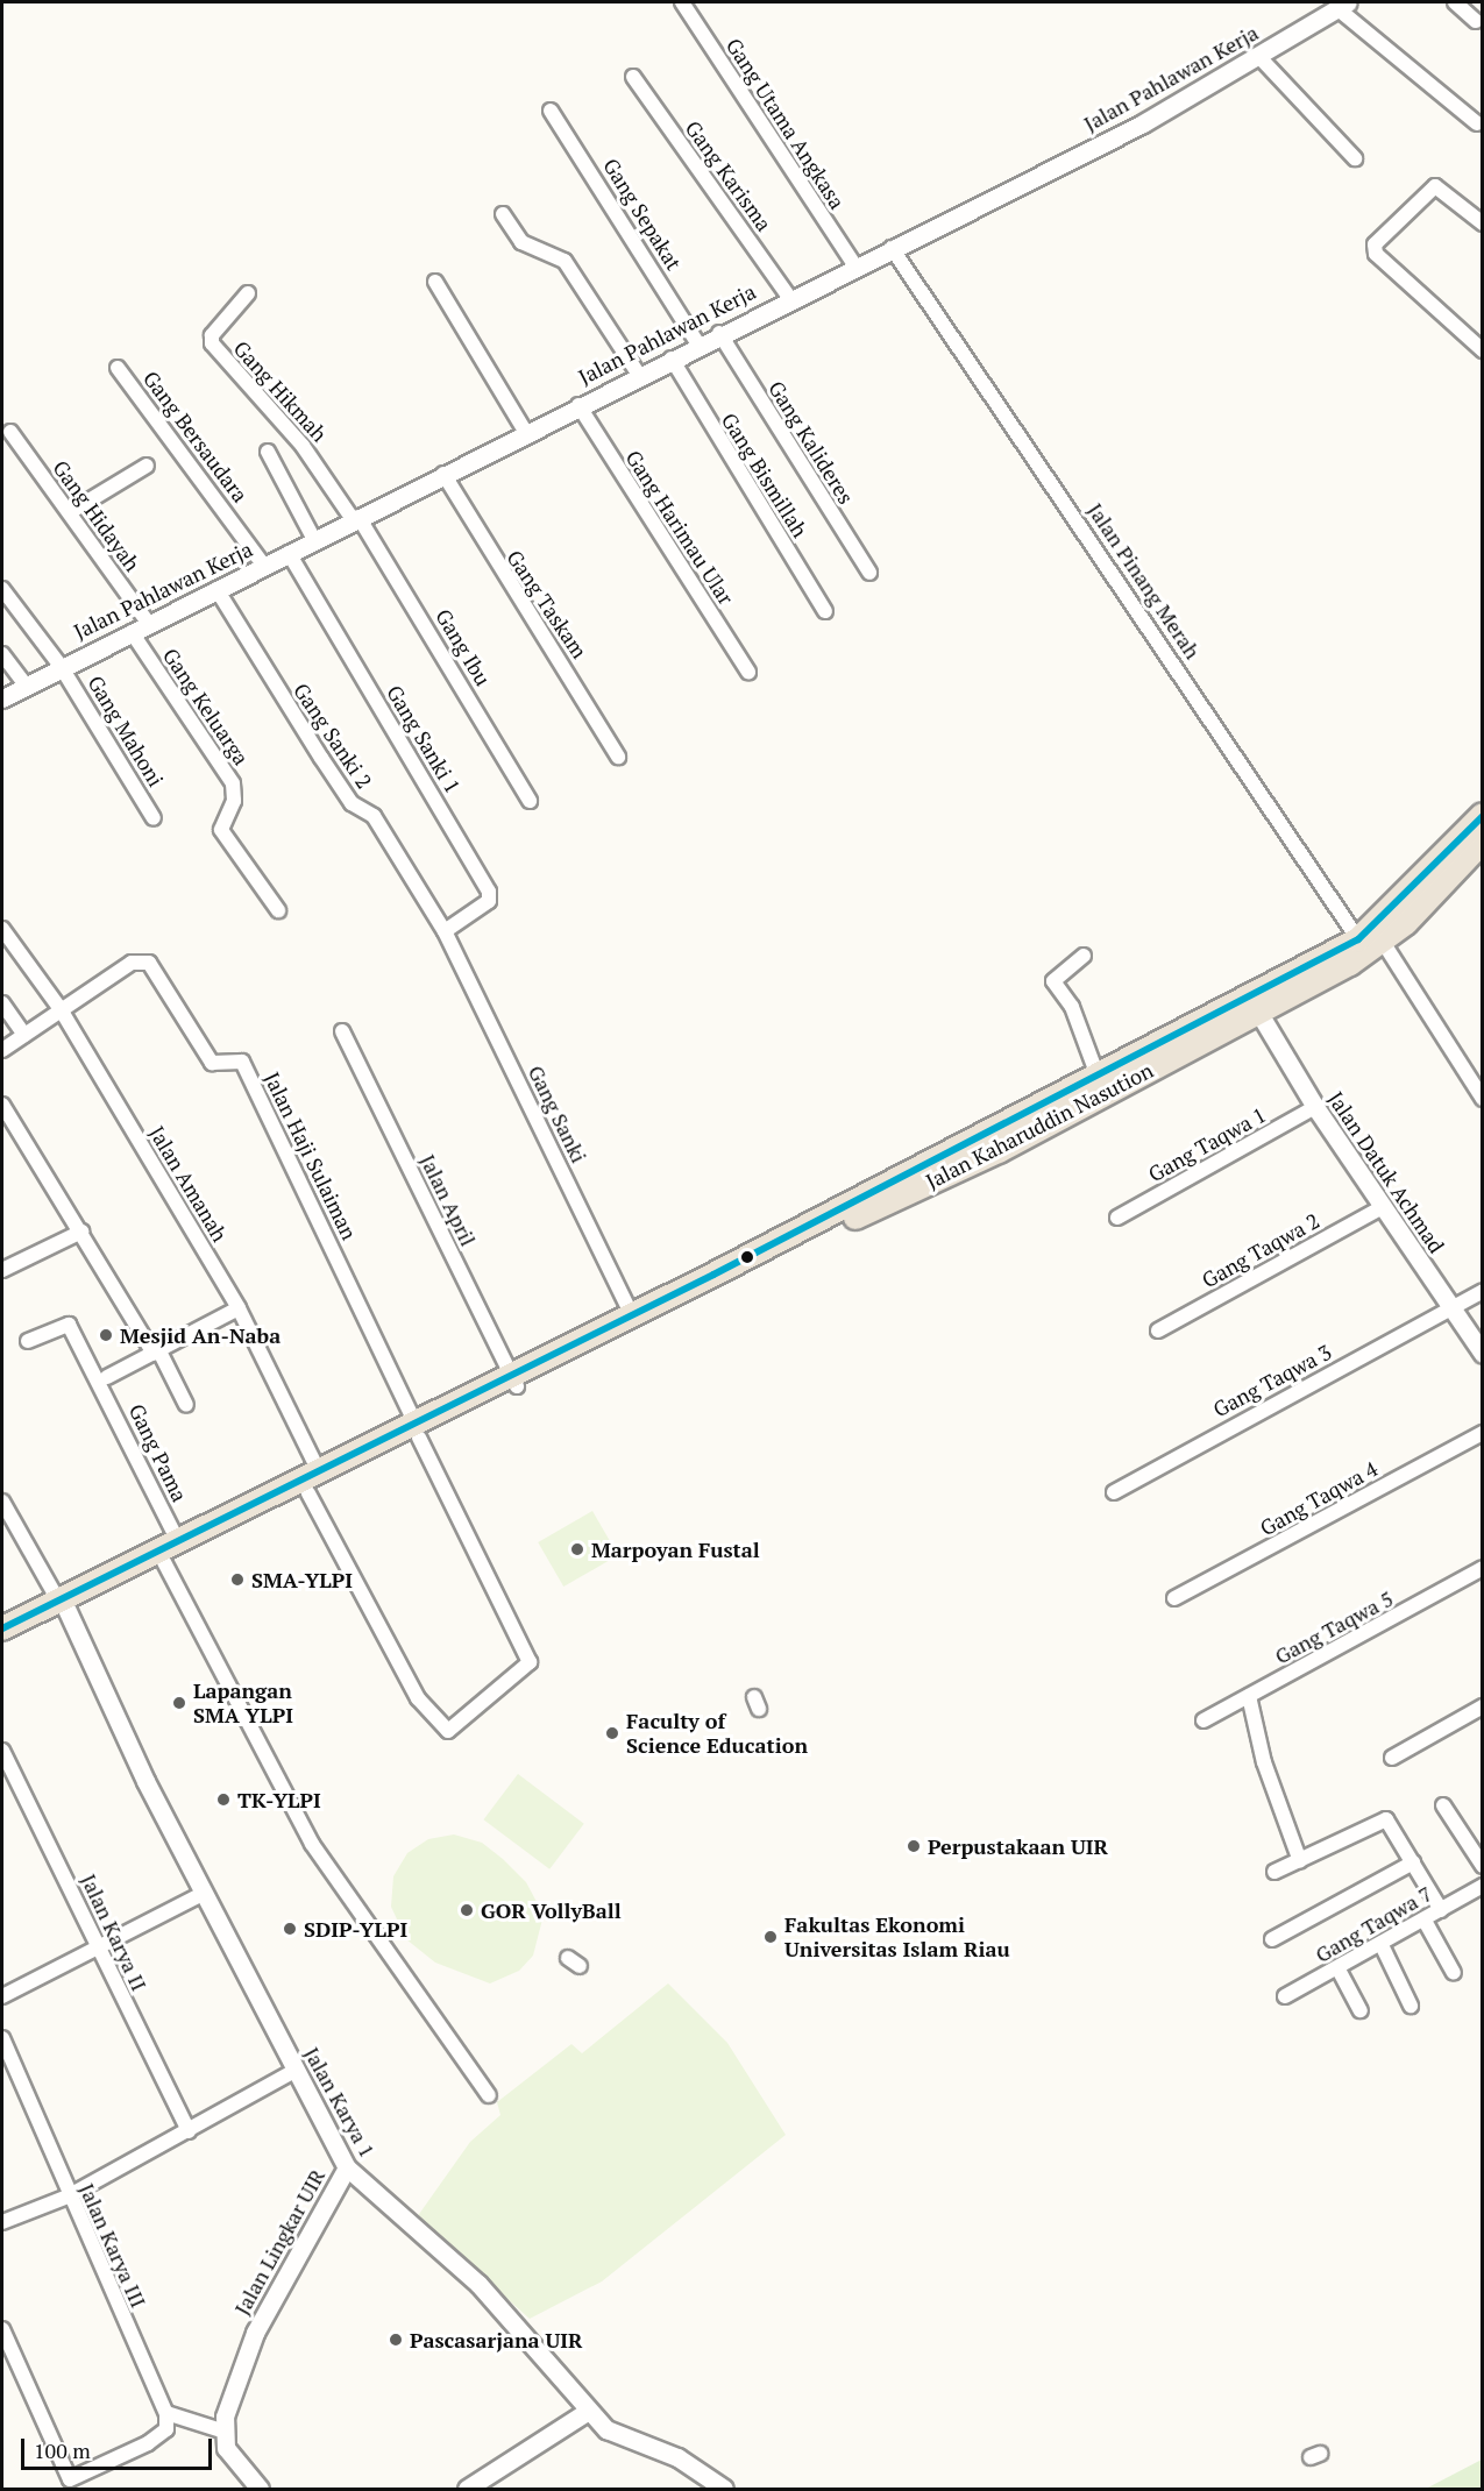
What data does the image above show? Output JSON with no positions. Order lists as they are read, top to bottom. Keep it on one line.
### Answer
{"streets":{"highway":["Jalan Kaharuddin Nasution"],"street":["Jalan Pahlawan Kerja","Gang Utama Angkasa","Gang Karisma","Gang Sepakat","Gang Hikmah","Gang Bersaudara","Gang Kalideres","Gang Bismillah","Gang Hidayah","Gang Harimau Ular","Jalan Pinang Merah","Gang Taskam","Gang Ibu","Gang Keluarga","Gang Mahoni","Gang Sanki 2","Gang Sanki 1","Gang Sanki","Gang Taqwa 1","Jalan Haji Sulaiman","Jalan Datuk Achmad","Jalan Amanah","Jalan April","Gang Taqwa 2","Gang Taqwa 3","Gang Pama","Gang Taqwa 4","Gang Taqwa 5","Gang Taqwa 7","Jalan Karya II","Jalan Karya 1","Jalan Lingkar UIR","Jalan Karya III"]},"crossings":[["Jalan Pahlawan Kerja","Gang Utama Angkasa"],["Jalan Pahlawan Kerja","Gang Karisma"],["Jalan Pahlawan Kerja","Gang Sepakat"],["Jalan Pahlawan Kerja","Gang Hikmah"],["Jalan Pahlawan Kerja","Gang Bersaudara"],["Jalan Pahlawan Kerja","Gang Kalideres"],["Jalan Pahlawan Kerja","Gang Bismillah"],["Jalan Pahlawan Kerja","Gang Hidayah"],["Jalan Pahlawan Kerja","Gang Harimau Ular"],["Jalan Pahlawan Kerja","Jalan Pinang Merah"],["Jalan Pahlawan Kerja","Gang Taskam"],["Jalan Pahlawan Kerja","Gang Ibu"],["Jalan Pahlawan Kerja","Gang Keluarga"],["Jalan Pahlawan Kerja","Gang Mahoni"],["Jalan Pahlawan Kerja","Gang Sanki 2"],["Jalan Pahlawan Kerja","Gang Sanki 1"],["Gang Hikmah","Gang Ibu"],["Jalan Pinang Merah","Jalan Kaharuddin Nasution"],["Gang Sanki 2","Gang Sanki 1"],["Gang Sanki 2","Gang Sanki"],["Gang Sanki 1","Gang Sanki"],["Gang Sanki","Jalan Kaharuddin Nasution"],["Jalan Kaharuddin Nasution","Jalan Haji Sulaiman"],["Jalan Kaharuddin Nasution","Jalan Datuk Achmad"],["Jalan Kaharuddin Nasution","Jalan Amanah"],["Jalan Kaharuddin Nasution","Jalan April"],["Jalan Kaharuddin Nasution","Gang Pama"],["Jalan Kaharuddin Nasution","Jalan Karya 1"],["Gang Taqwa 1","Jalan Datuk Achmad"],["Jalan Haji Sulaiman","Jalan Amanah"],["Jalan Datuk Achmad","Gang Taqwa 2"],["Jalan Datuk Achmad","Gang Taqwa 3"],["Jalan Karya 1","Jalan Lingkar UIR"]],"places":["Mesjid An-Naba","Marpoyan Fustal","SMA-YLPI","Lapangan SMA YLPI","Faculty of Science Education","TK-YLPI","Perpustakaan UIR","GOR VollyBall","SDIP-YLPI","Fakultas Ekonomi Universitas Islam Riau","Pascasarjana UIR"],"lines":["transit line 1"],"scale_bar":"100 m"}
